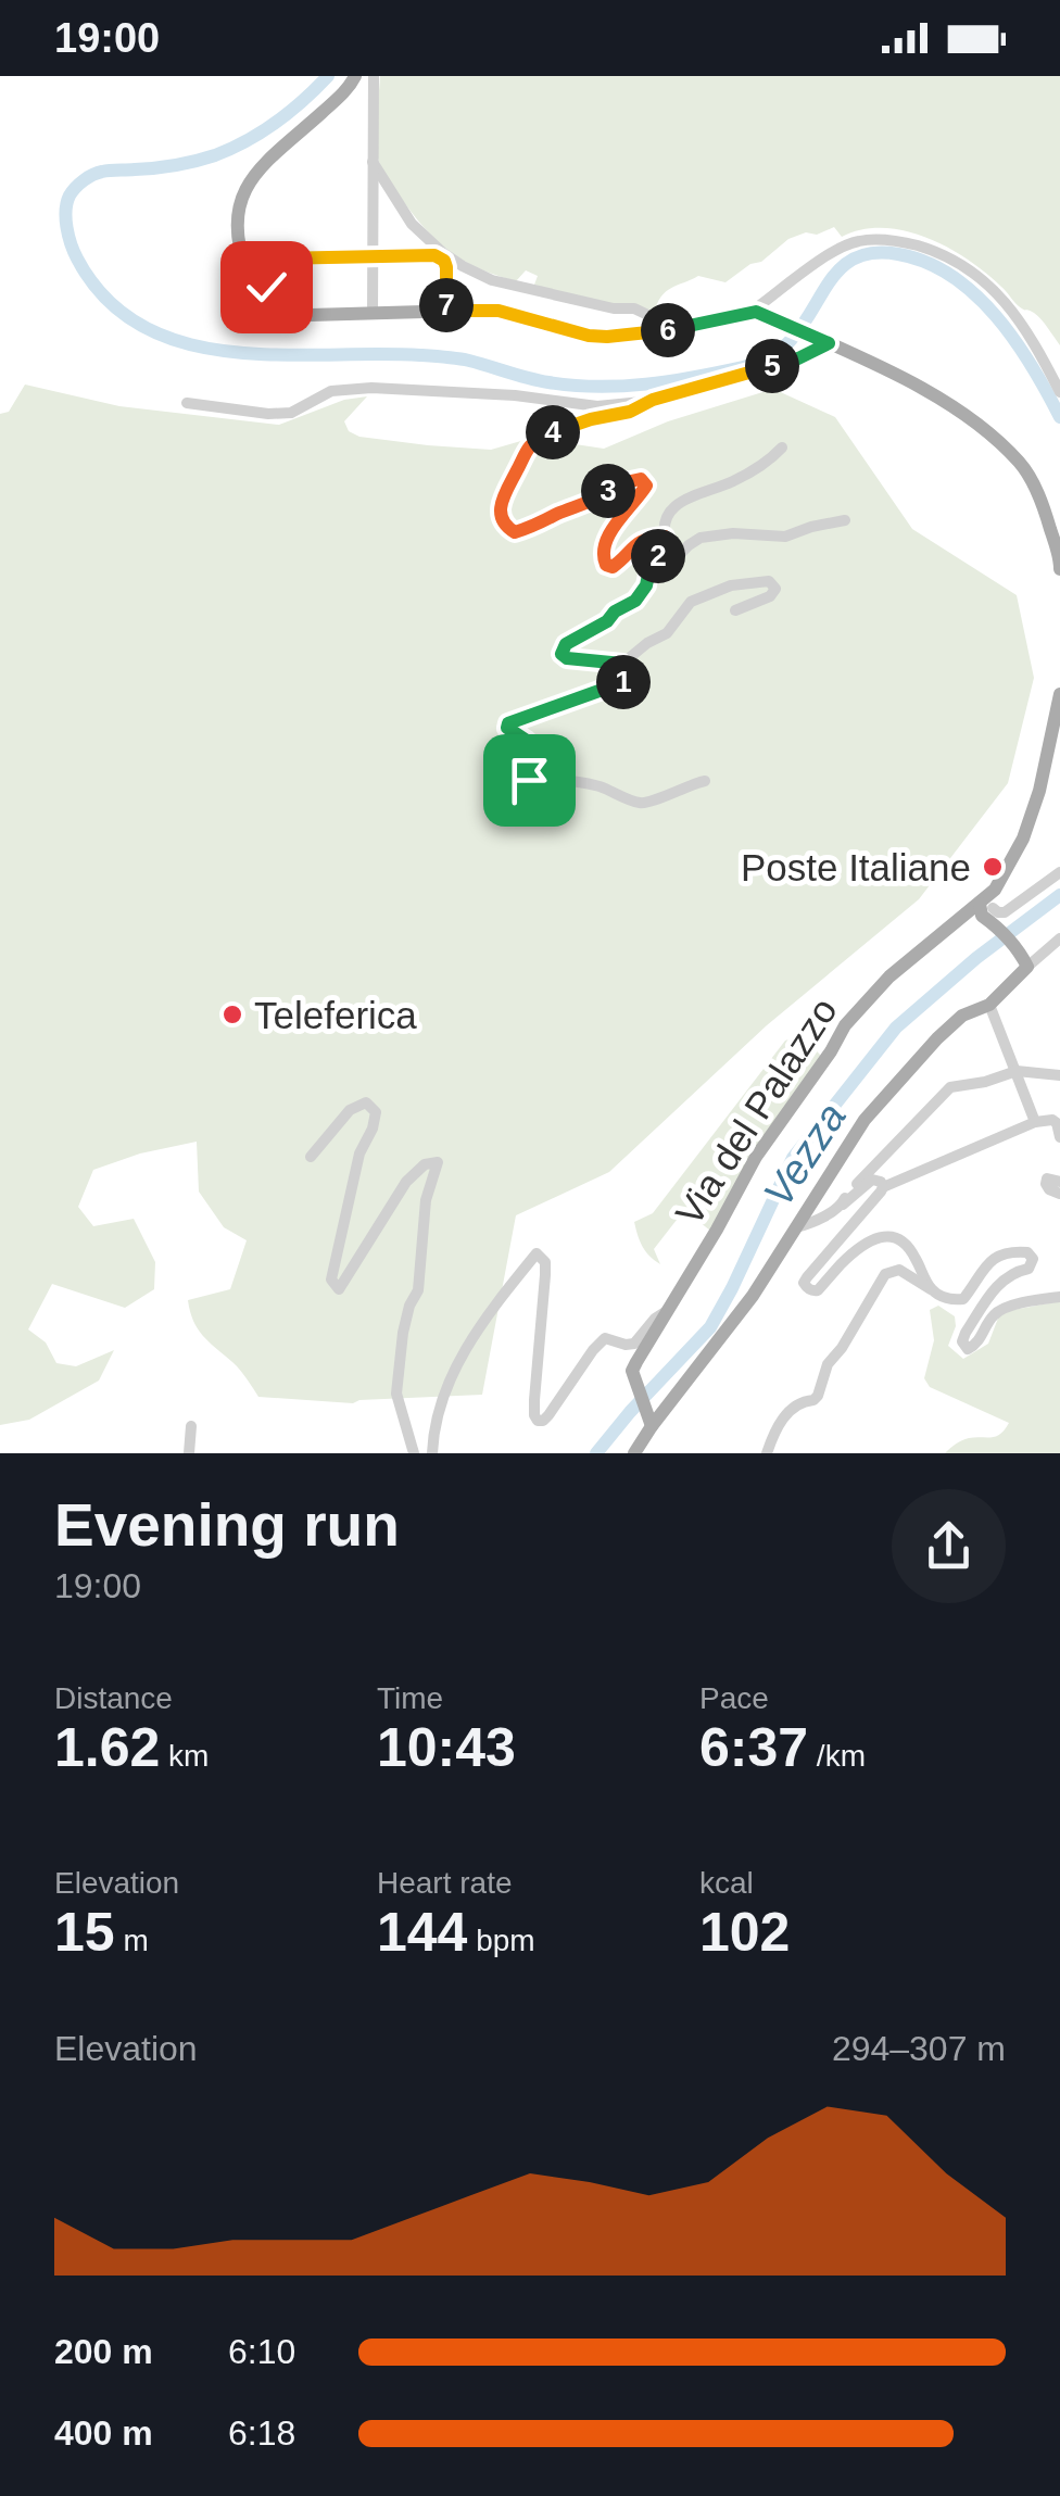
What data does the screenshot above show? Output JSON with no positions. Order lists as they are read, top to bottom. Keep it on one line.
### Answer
{"streets":{"main road":["Via del Palazzo"]},"water":["Vezza"],"places":["Poste Italiane","Teleferica"],"page":{"status":"19:00","pins":["7","6","5","4","3","2","1"],"heading":["Evening run","19:00"],"stats":[["Distance","1.62 km"],["Time","10:43"],["Pace","6:37 /km"],["Elevation","15 m"],["Heart rate","144 bpm"],["kcal","102"]],"chart":["Elevation","294–307 m"],"list":[{"name":"200 m","note":"6:10"},{"name":"400 m","note":"6:18"}]}}
